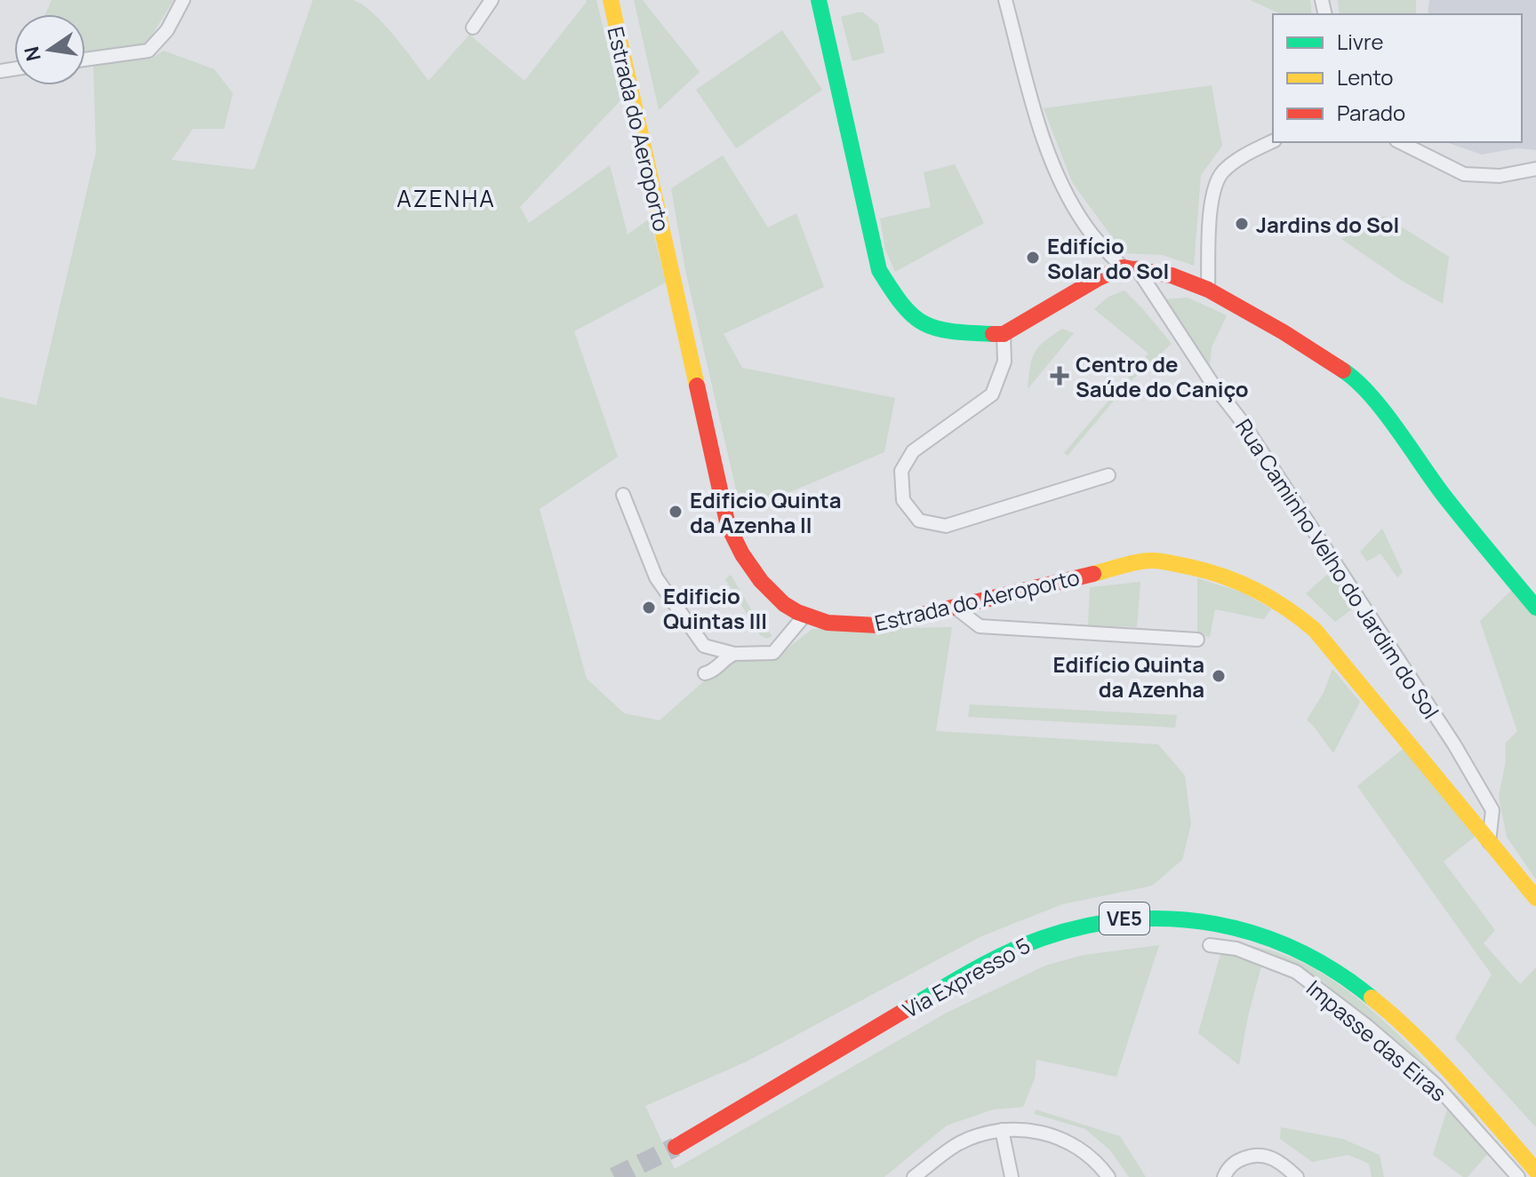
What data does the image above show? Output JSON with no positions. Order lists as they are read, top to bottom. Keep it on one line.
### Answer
{"streets":{"main road":["Estrada do Aeroporto","VE5","Via Expresso 5"],"street":["Rua Caminho Velho do Jardim do Sol","Impasse das Eiras"]},"crossings":[["Estrada do Aeroporto","Rua Caminho Velho do Jardim do Sol"]],"districts":["AZENHA"],"places":{"other":["Jardins do Sol","Edifício Solar do Sol","Edificio Quinta da Azenha II","Edificio Quintas III","Edifício Quinta da Azenha"],"health":["Centro de Saúde do Caniço"]},"legend":["Livre","Lento","Parado"],"north":"left"}
